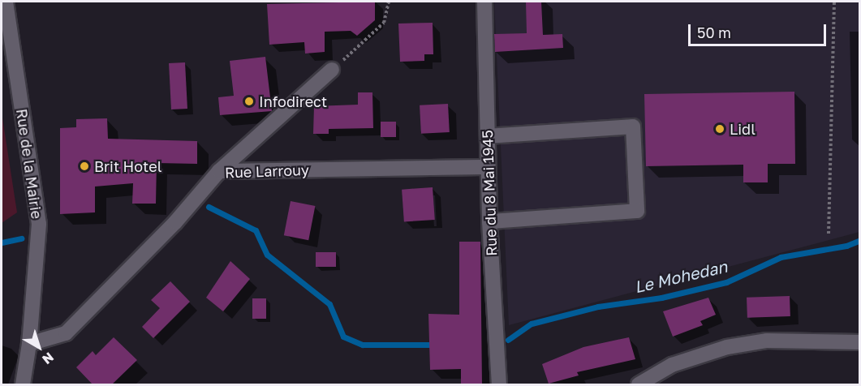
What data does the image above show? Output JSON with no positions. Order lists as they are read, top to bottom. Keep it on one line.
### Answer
{"streets":{"street":["Rue de la Mairie","Rue Larrouy","Rue du 8 Mai 1945"]},"crossings":[["Rue de la Mairie","Rue Larrouy"],["Rue Larrouy","Rue du 8 Mai 1945"]],"water":["Le Mohedan"],"places":["Infodirect","Lidl","Brit Hotel"],"scale_bar":"50 m","north":"bottom right"}
